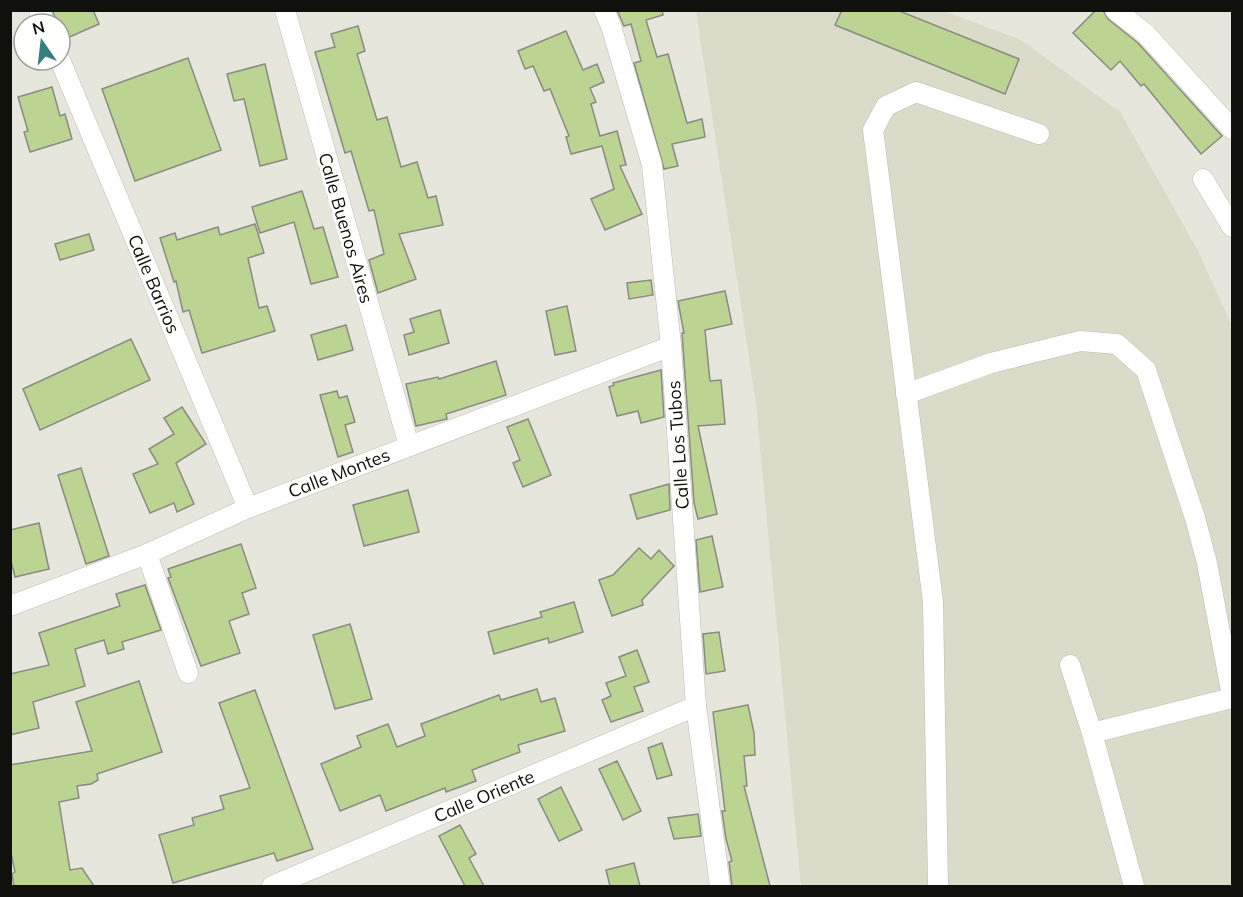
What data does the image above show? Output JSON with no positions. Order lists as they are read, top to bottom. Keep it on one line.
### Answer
{"streets":{"street":["Calle Buenos Aires","Calle Barrios","Calle Los Tubos","Calle Montes","Calle Oriente"]},"crossings":[["Calle Buenos Aires","Calle Montes"],["Calle Barrios","Calle Montes"],["Calle Los Tubos","Calle Montes"],["Calle Los Tubos","Calle Oriente"]],"north":"top"}
